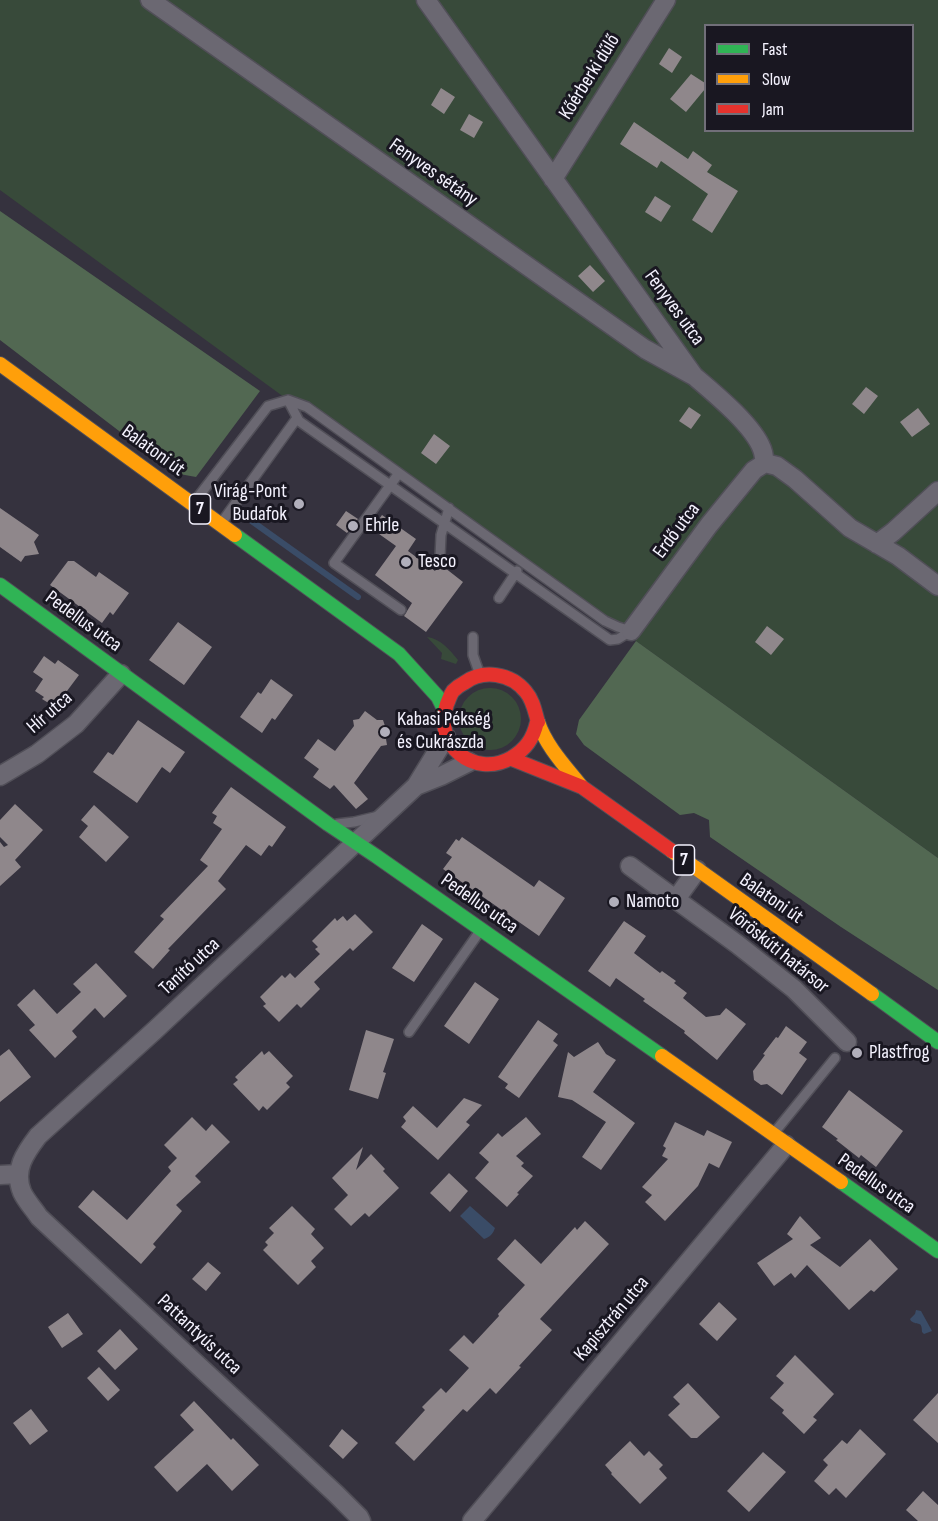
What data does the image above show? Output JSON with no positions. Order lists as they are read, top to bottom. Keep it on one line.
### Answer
{"streets":{"main road":["Balatoni út","7","Pedellus utca"],"street":["Kőérberki dűlő","Fenyves sétány","Fenyves utca","Erdő utca","Hír utca","Vöröskúti határsor","Tanító utca","Kapisztrán utca","Pattantyús utca"]},"crossings":[["Kőérberki dűlő","Fenyves utca"],["Fenyves sétány","Fenyves utca"],["Fenyves utca","Erdő utca"],["Balatoni út","Tanító utca"],["Pedellus utca","Hír utca"],["Pedellus utca","Tanító utca"],["Pedellus utca","Kapisztrán utca"],["Tanító utca","Pattantyús utca"]],"places":["Virág-Pont Budafok","Ehrle","Tesco","Kabasi Pékség és Cukrászda","Namoto","Plastfrog"],"legend":["Fast","Slow","Jam"]}
